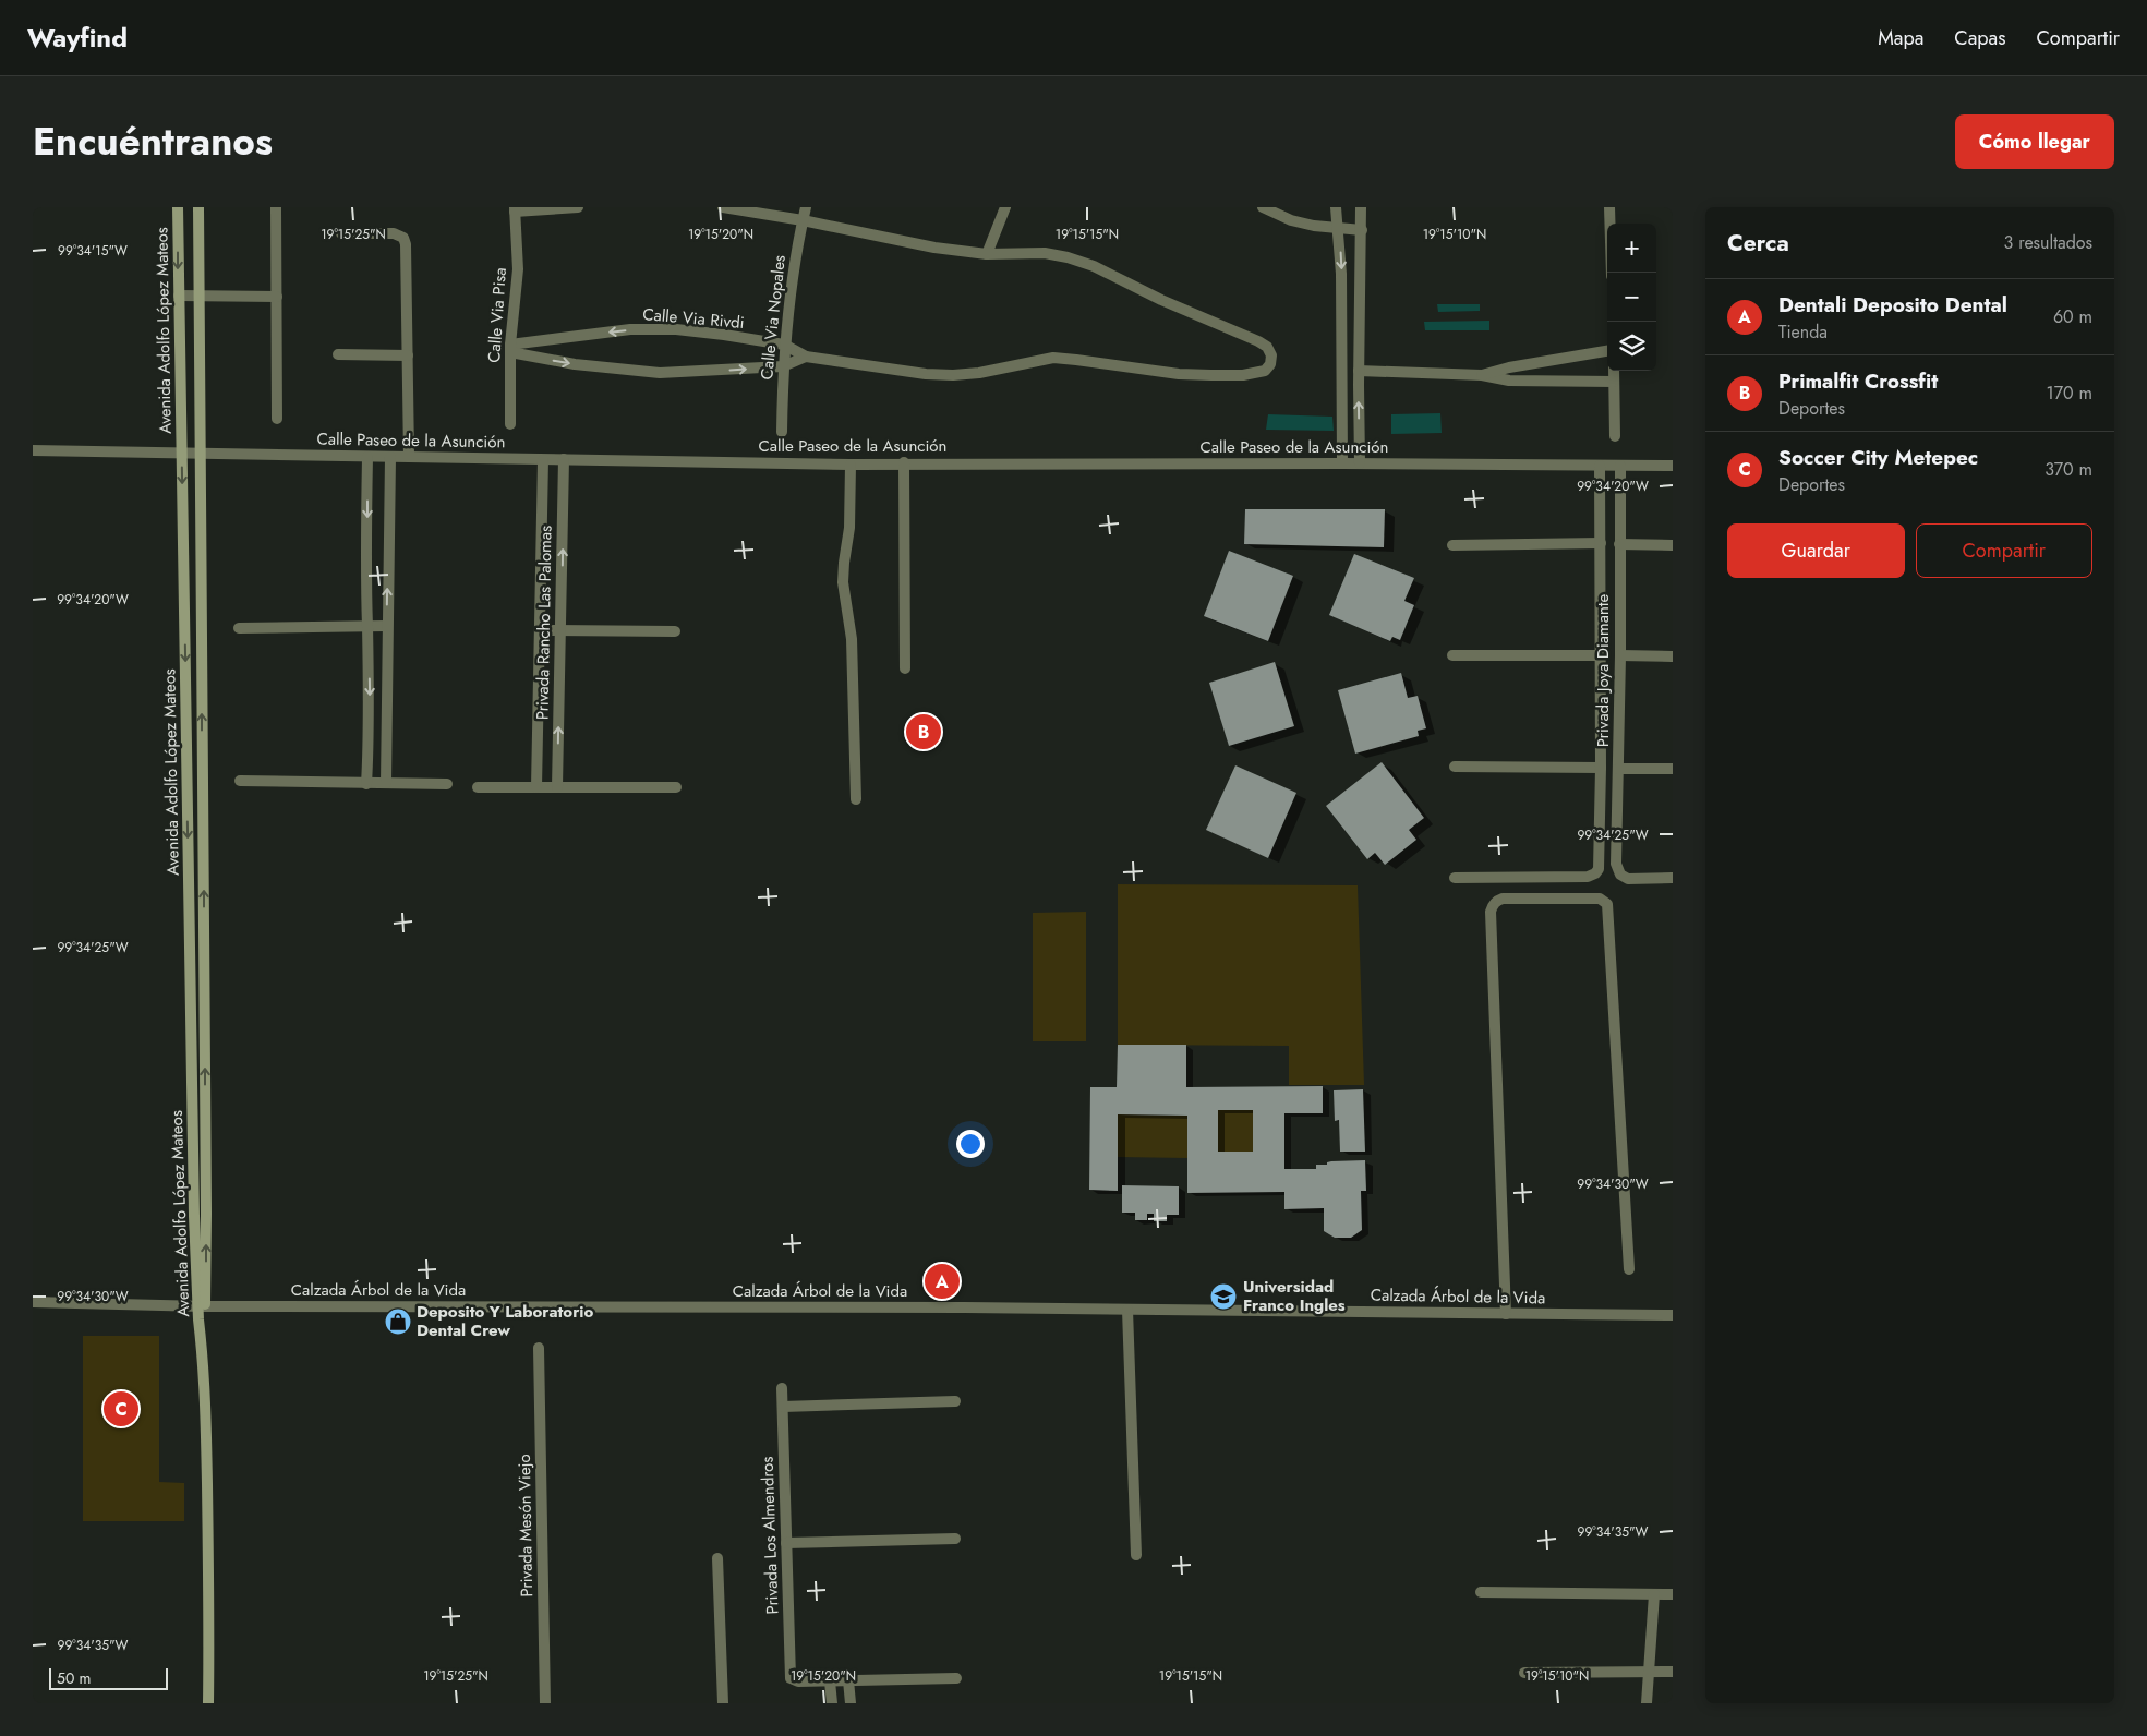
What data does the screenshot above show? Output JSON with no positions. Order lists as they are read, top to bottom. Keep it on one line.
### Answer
{"streets":{"street":["Calle Via Pisa","Calle Via Nopales","Calle Via Rivdi","Avenida Adolfo López Mateos","Calle Paseo de la Asunción","Privada Rancho Las Palomas","Privada Joya Diamante","Calzada Árbol de la Vida","Privada Mesón Viejo","Privada Los Almendros"]},"crossings":[["Calle Via Pisa","Calle Via Rivdi"],["Calle Via Nopales","Calle Via Rivdi"],["Avenida Adolfo López Mateos","Calle Paseo de la Asunción"],["Avenida Adolfo López Mateos","Calzada Árbol de la Vida"],["Calle Paseo de la Asunción","Privada Rancho Las Palomas"],["Calle Paseo de la Asunción","Privada Joya Diamante"]],"places":{"school or university":["Universidad Franco Ingles"],"shop":["Deposito Y Laboratorio Dental Crew"]},"scale_bar":"50 m","page":{"header":"Wayfind","nav":["Mapa","Capas","Compartir"],"title":"Encuéntranos","buttons":["Cómo llegar",["Guardar","Compartir"]],"heading":["Cerca","3 resultados"],"map_buttons":["+","−"],"list":[{"mark":"A","name":"Dentali Deposito Dental","note":"Tienda","value":"60 m"},{"mark":"B","name":"Primalfit Crossfit","note":"Deportes","value":"170 m"},{"mark":"C","name":"Soccer City Metepec","note":"Deportes","value":"370 m"}],"pins":["B","A","C"],"scale":"50 m"},"coordinates":["19°15'25\"N","19°15'20\"N","19°15'15\"N","19°15'10\"N","99°34'15\"W","99°34'20\"W","99°34'25\"W","99°34'30\"W","99°34'35\"W"]}
